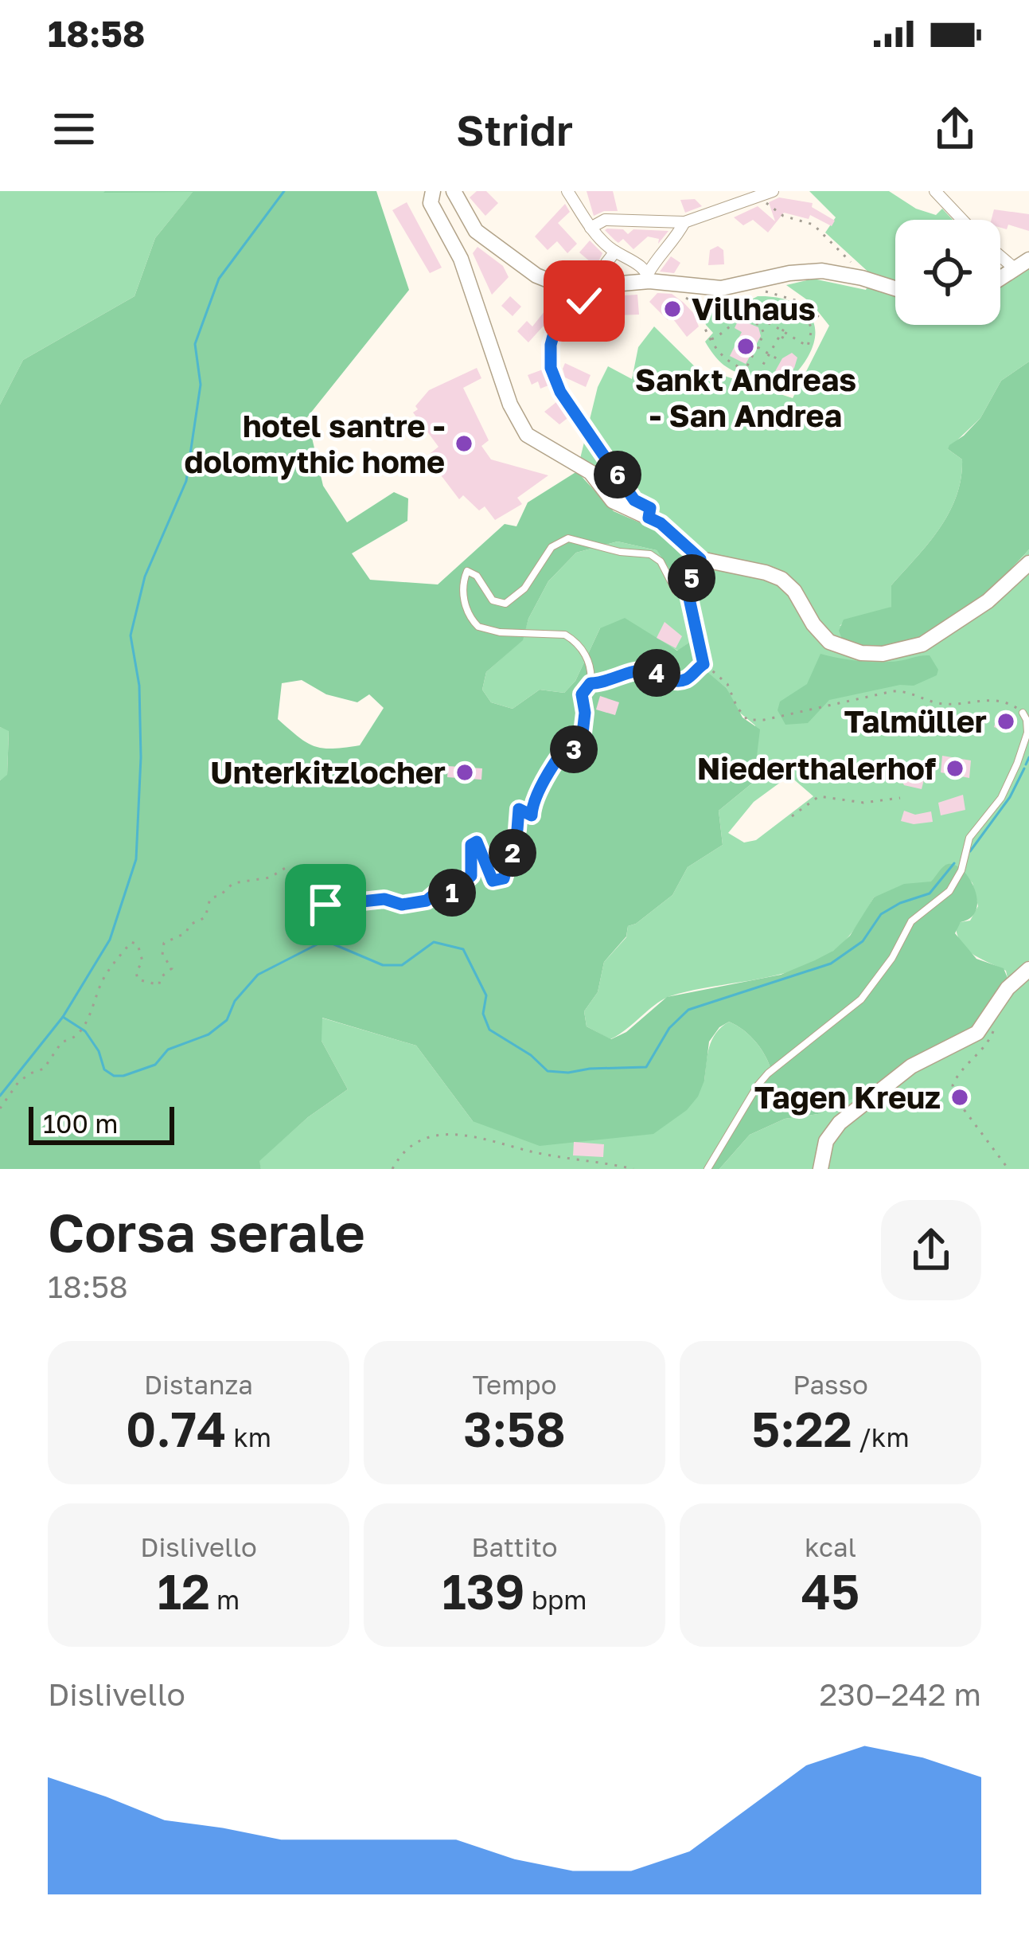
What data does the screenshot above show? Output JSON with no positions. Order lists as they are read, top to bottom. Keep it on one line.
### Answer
{"places":["Villhaus","Sankt Andreas - San Andrea","hotel santre - dolomythic home","Talmüller","Niederthalerhof","Unterkitzlocher","Tagen Kreuz"],"scale_bar":"100 m","page":{"status":"18:58","header":"Stridr","pins":["6","5","4","3","2","1"],"scale":"100 m","heading":["Corsa serale","18:58"],"stats":[["Distanza","0.74 km"],["Tempo","3:58"],["Passo","5:22 /km"],["Dislivello","12 m"],["Battito","139 bpm"],["kcal","45"]],"chart":["Dislivello","230–242 m"]}}
